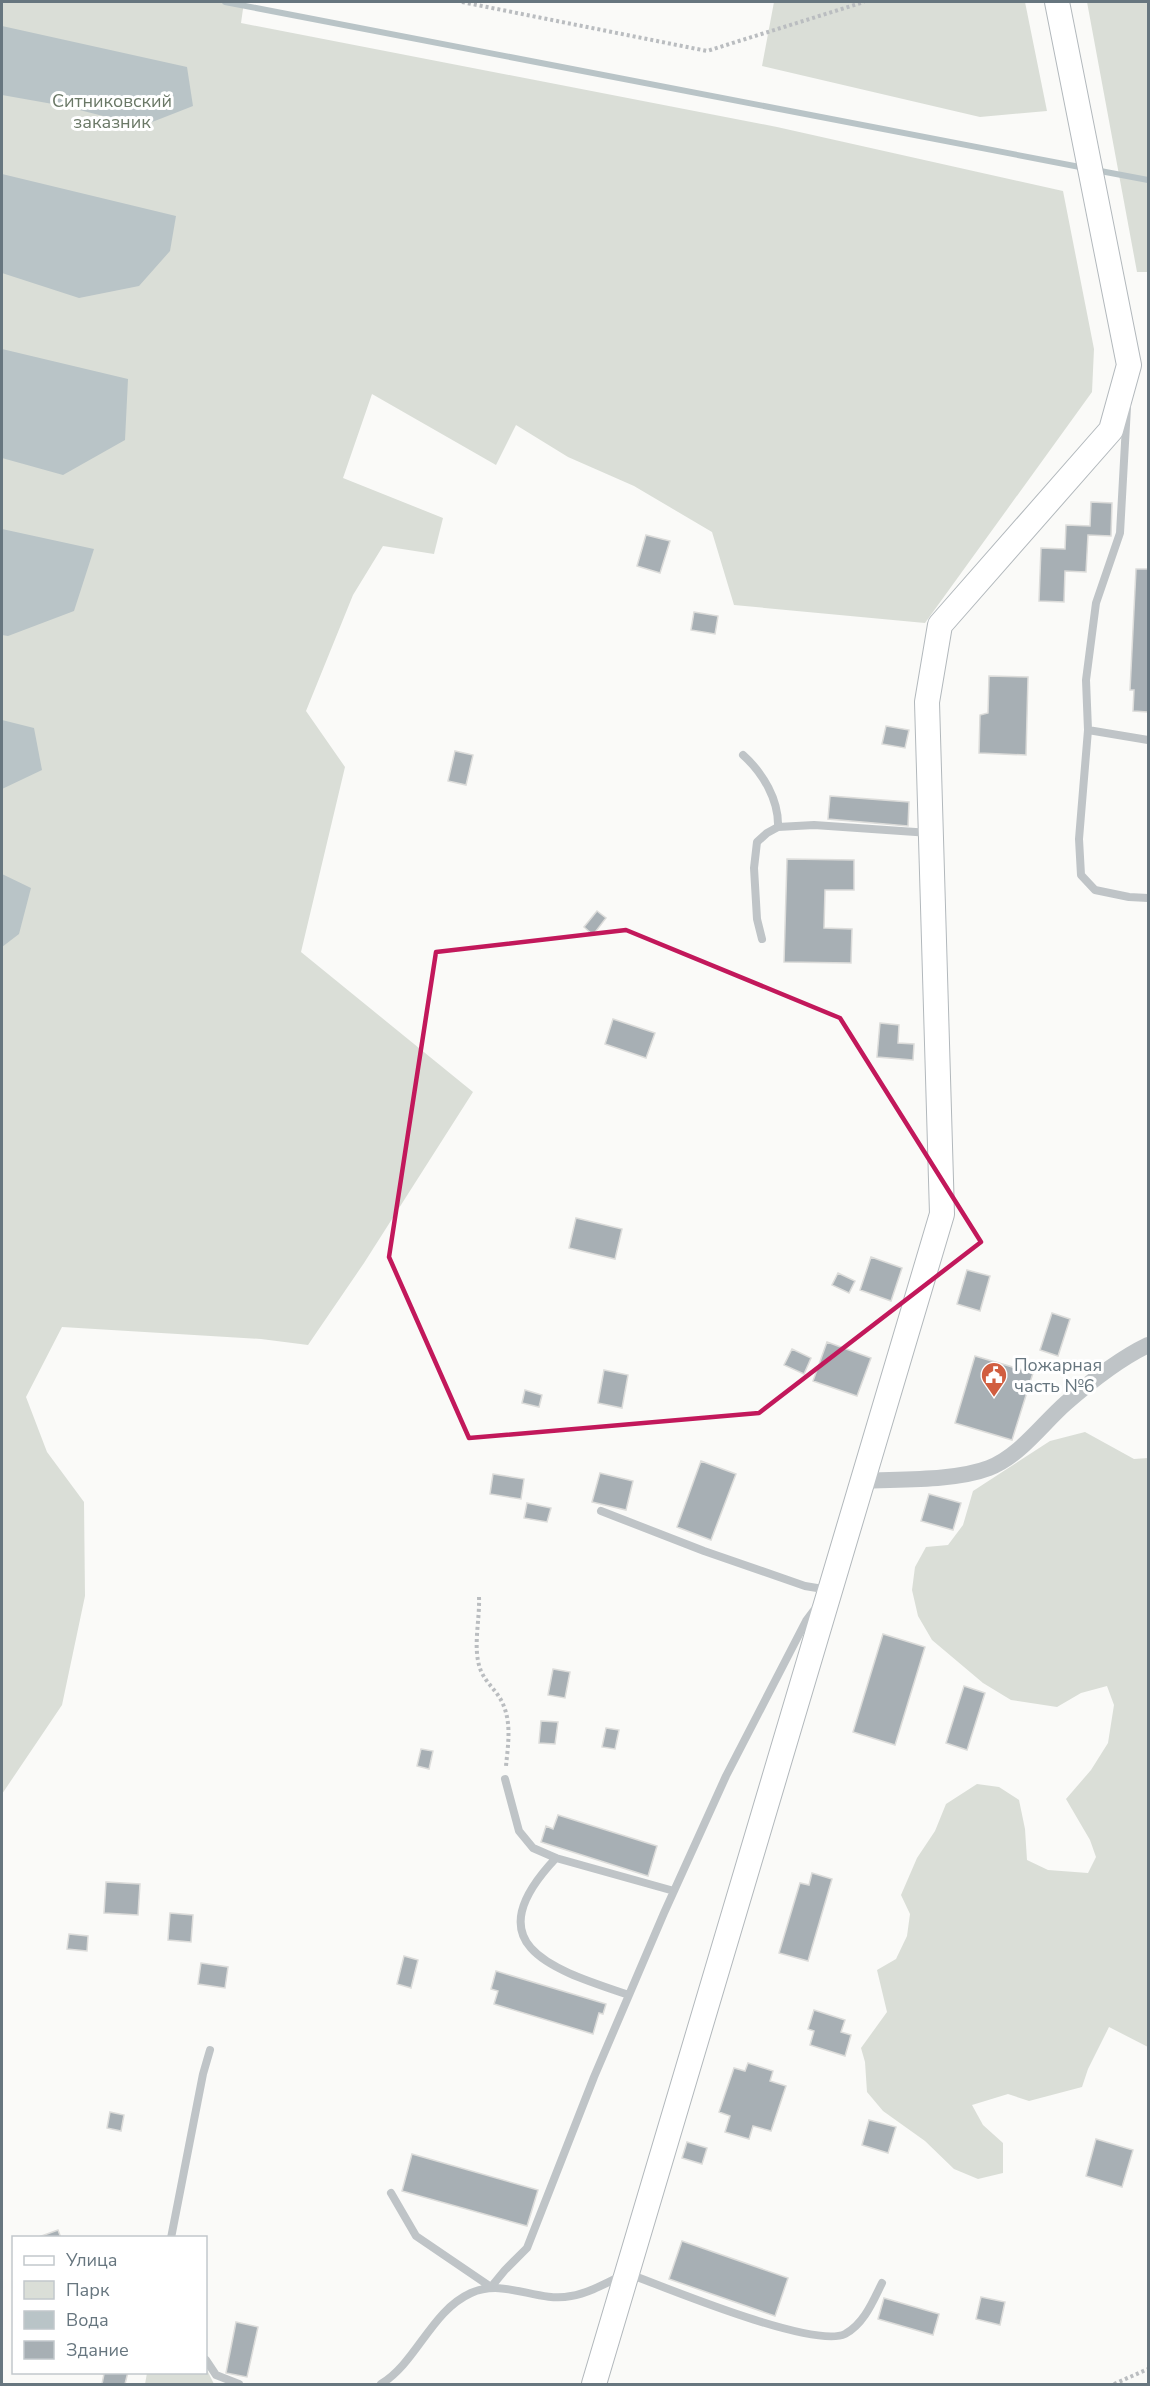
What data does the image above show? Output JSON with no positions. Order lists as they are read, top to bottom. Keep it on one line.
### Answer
{"parks":["Ситниковский заказник"],"places":{"public building":["Пожарная часть №6"]},"legend":["Улица","Парк","Вода","Здание"]}
